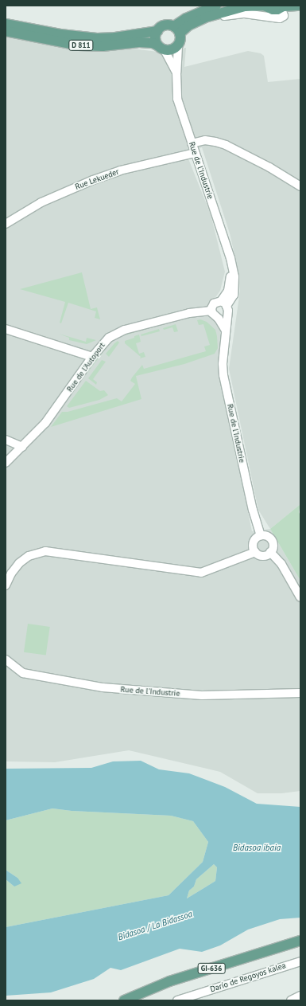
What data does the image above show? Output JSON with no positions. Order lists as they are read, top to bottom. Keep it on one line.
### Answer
{"streets":{"main road":["D 811","GI-636"],"street":["Rue de l'Industrie","Rue Lekueder","Rue de l'Autoport","Darío de Regoyos kalea"]},"crossings":[["D 811","Rue de l'Industrie"],["Rue de l'Industrie","Rue Lekueder"],["Rue de l'Industrie","Rue de l'Autoport"]],"water":["Bidasoa ibaia","Bidasoa / La Bidassoa"]}
